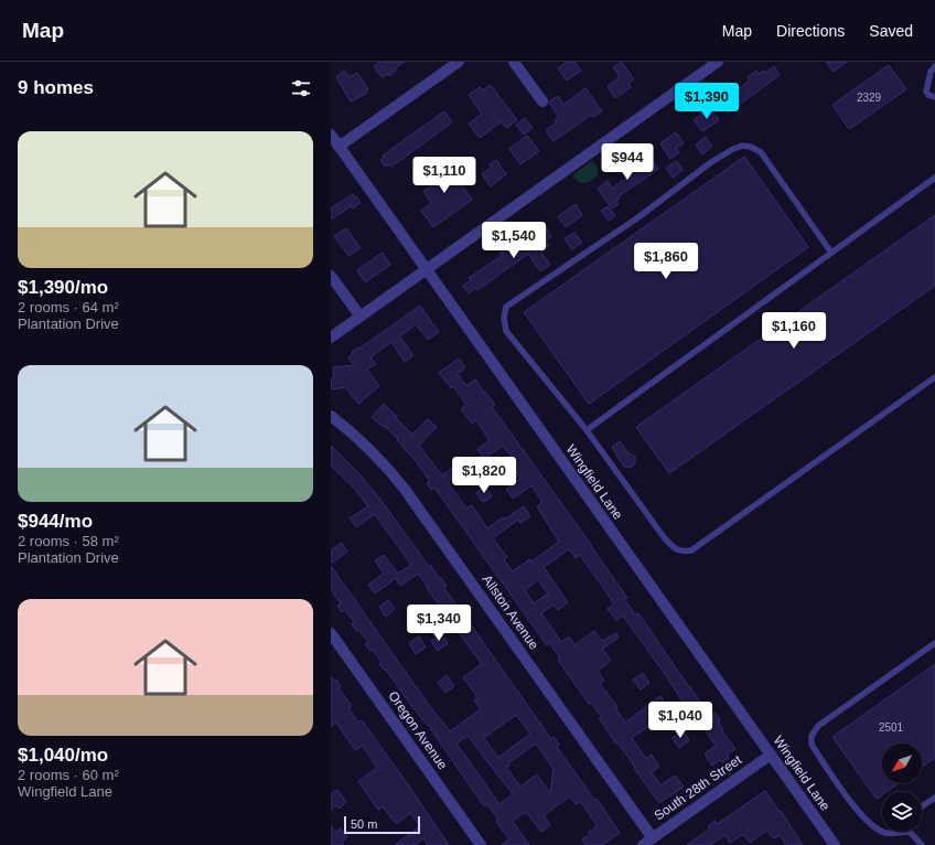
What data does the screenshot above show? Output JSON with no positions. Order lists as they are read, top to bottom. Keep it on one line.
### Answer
{"streets":{"street":["Wingfield Lane","Allston Avenue","Oregon Avenue","South 28th Street"]},"crossings":[["Wingfield Lane","South 28th Street"],["Allston Avenue","South 28th Street"]],"house_numbers":["2329","2501"],"scale_bar":"50 m","north":"bottom left","page":{"header":"Map","nav":["Map","Directions","Saved"],"heading":"9 homes","price":["$1,390","$944","$1,110","$1,540","$1,860","$1,160","$1,820","$1,340","$1,040"],"list":[{"name":"$1,390/mo","note":"2 rooms · 64 m² · Plantation Drive"},{"name":"$944/mo","note":"2 rooms · 58 m² · Plantation Drive"},{"name":"$1,040/mo","note":"2 rooms · 60 m² · Wingfield Lane"}],"scale":"50 m"}}
